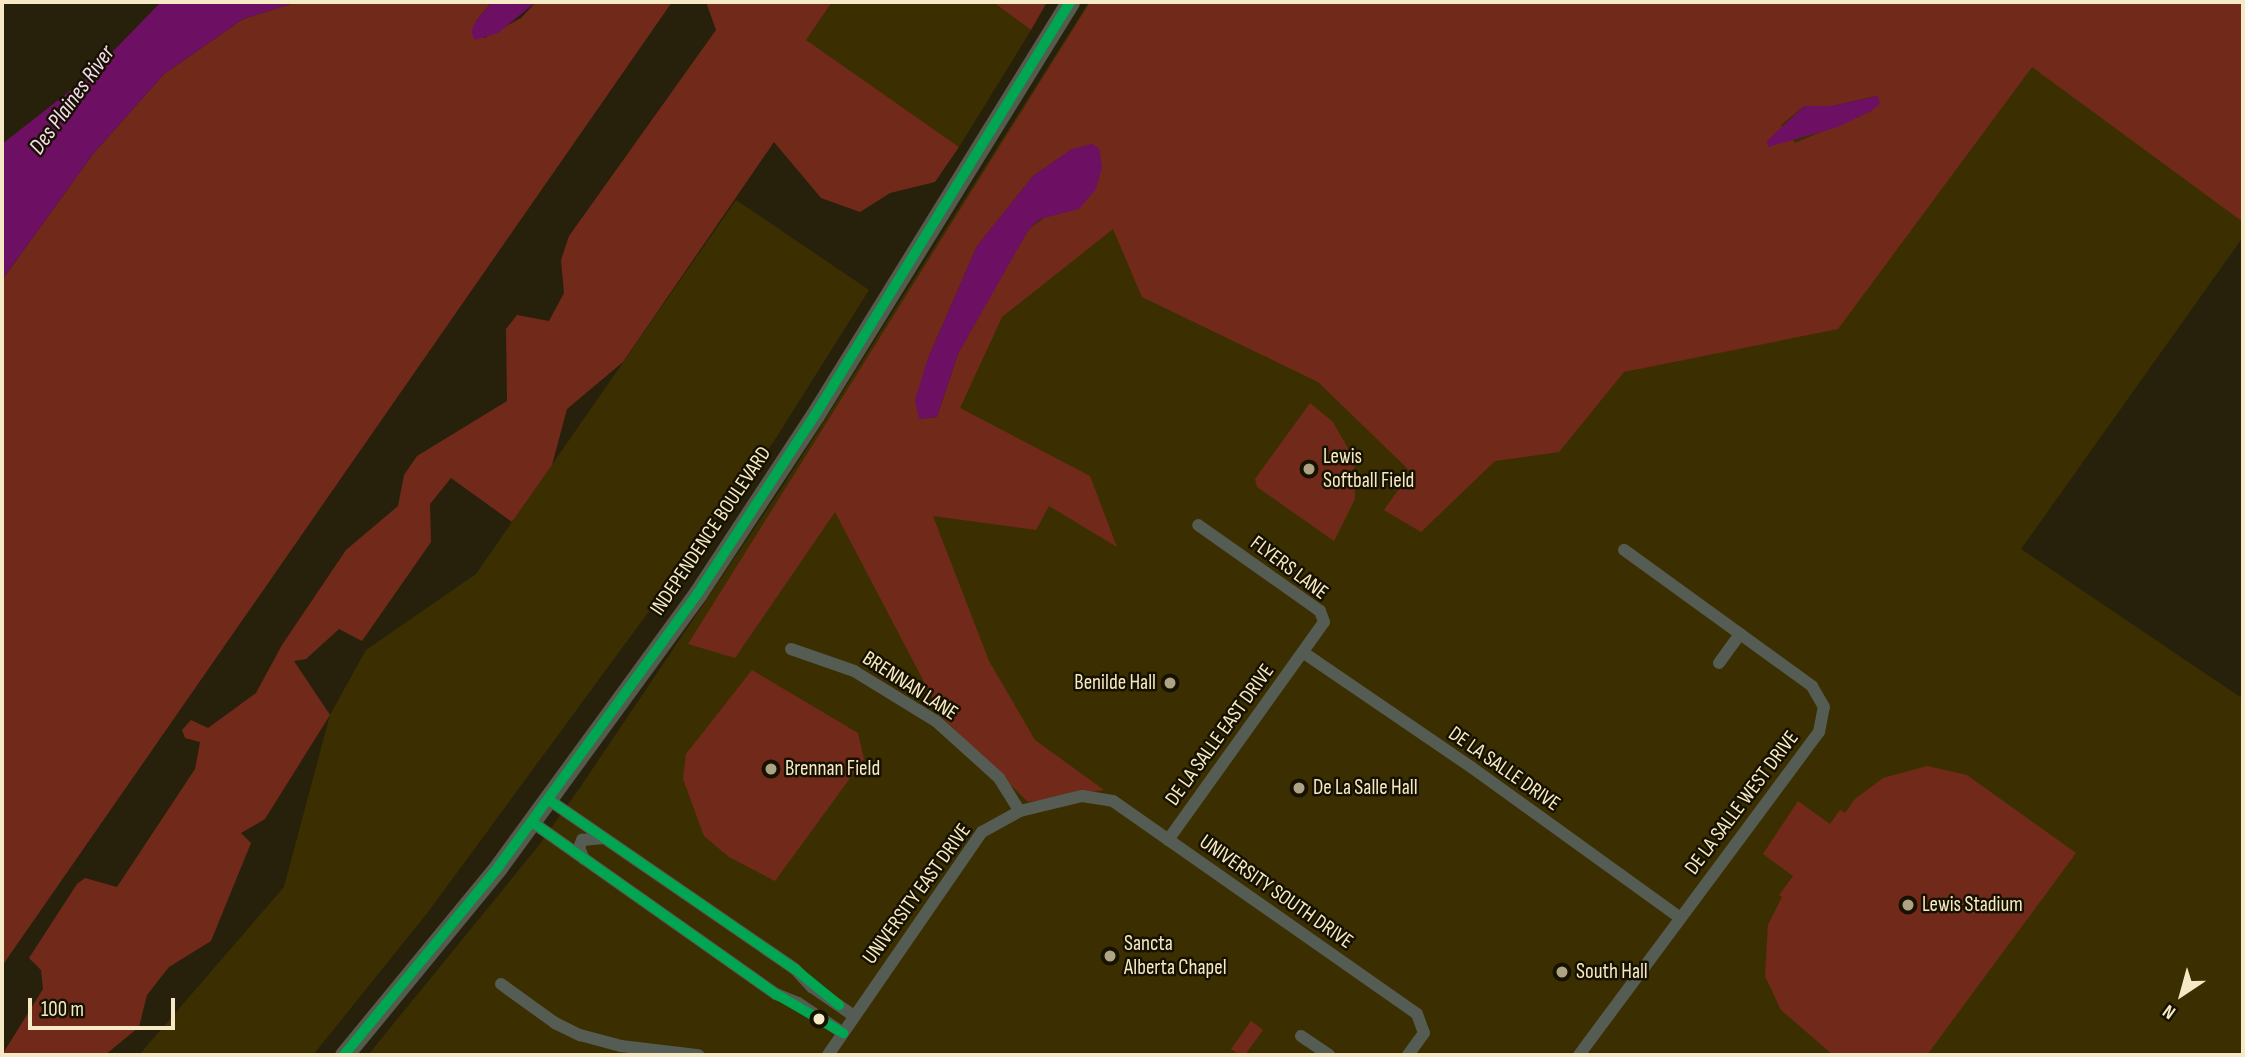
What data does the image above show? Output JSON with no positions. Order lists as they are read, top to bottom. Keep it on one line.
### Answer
{"streets":{"main road":["INDEPENDENCE BOULEVARD"],"street":["FLYERS LANE","BRENNAN LANE","DE LA SALLE EAST DRIVE","DE LA SALLE DRIVE","DE LA SALLE WEST DRIVE","UNIVERSITY SOUTH DRIVE","UNIVERSITY EAST DRIVE"]},"crossings":[["FLYERS LANE","DE LA SALLE EAST DRIVE"],["FLYERS LANE","DE LA SALLE DRIVE"],["BRENNAN LANE","UNIVERSITY EAST DRIVE"],["DE LA SALLE EAST DRIVE","DE LA SALLE DRIVE"],["DE LA SALLE EAST DRIVE","UNIVERSITY SOUTH DRIVE"],["DE LA SALLE DRIVE","DE LA SALLE WEST DRIVE"],["UNIVERSITY SOUTH DRIVE","UNIVERSITY EAST DRIVE"]],"water":["Des Plaines River"],"places":["Lewis Softball Field","Benilde Hall","Brennan Field","De La Salle Hall","Lewis Stadium","Sancta Alberta Chapel","South Hall"],"scale_bar":"100 m","north":"bottom left"}
